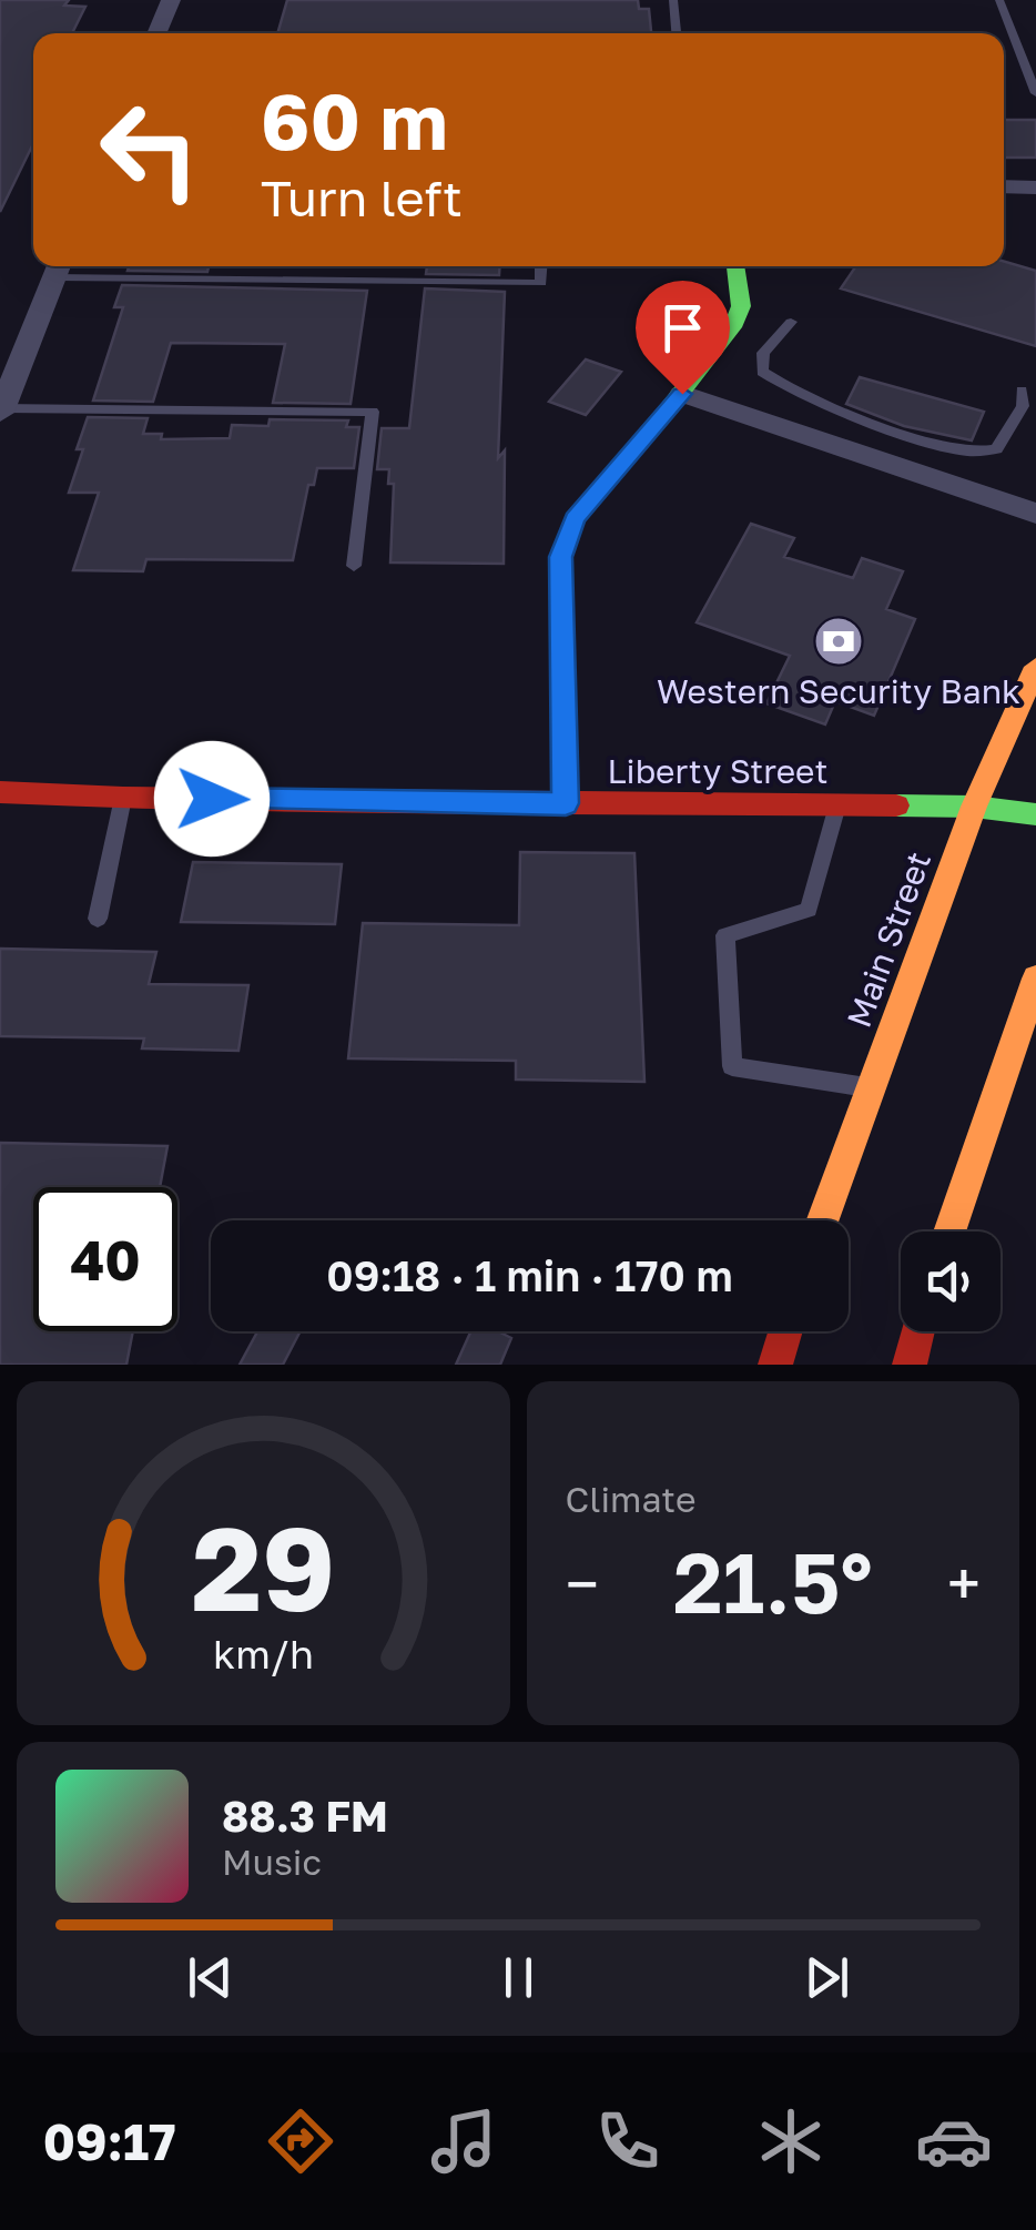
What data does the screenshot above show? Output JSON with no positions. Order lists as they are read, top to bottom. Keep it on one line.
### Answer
{"streets":{"street":["Liberty Street","Main Street"]},"crossings":[["Liberty Street","Main Street"]],"places":{"bank":["Western Security Bank"]},"page":{"turn":["60 m","Turn left"],"limit":"40","trip":"09:18 · 1 min · 170 m","tile":"Climate","heat":["−","21.5°","+"],"song":["88.3 FM","Music"],"tabs":"09:17","gauge":["29","km/h"]}}
